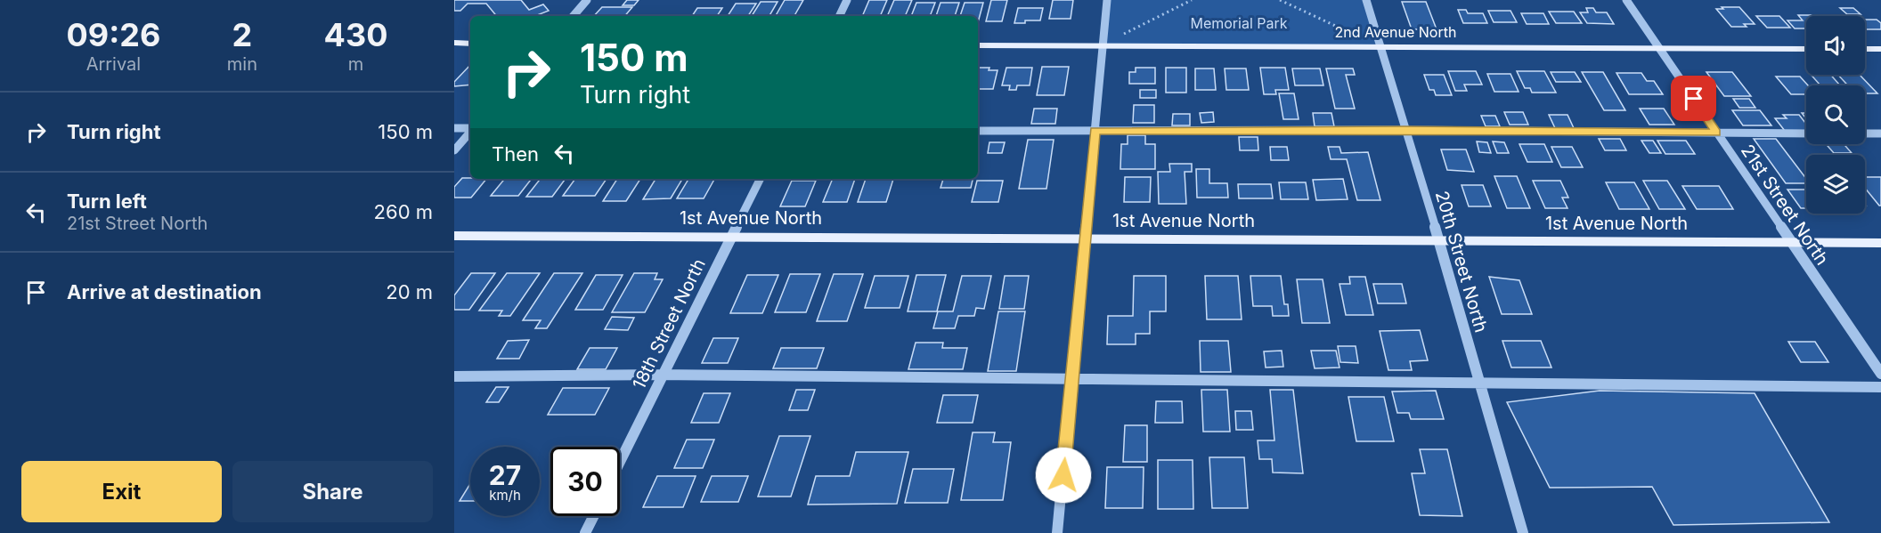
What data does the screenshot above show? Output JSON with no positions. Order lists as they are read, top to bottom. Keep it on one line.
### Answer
{"streets":{"main road":["2nd Avenue North","1st Avenue North"],"street":["21st Street North","20th Street North","18th Street North"]},"crossings":[["2nd Avenue North","21st Street North"],["2nd Avenue North","20th Street North"],["21st Street North","1st Avenue North"],["1st Avenue North","20th Street North"],["1st Avenue North","18th Street North"]],"parks":["Memorial Park"],"page":{"eta":["09:26","Arrival","2","min","430","m"],"turn":["150 m","Turn right"],"list":[{"name":"Turn right","value":"150 m"},{"name":"Turn left","note":"21st Street North","value":"260 m"},{"name":"Arrive at destination","value":"20 m"}],"then":"Then","speed":"27 km/h","limit":"30","buttons":["Exit","Share"]}}
